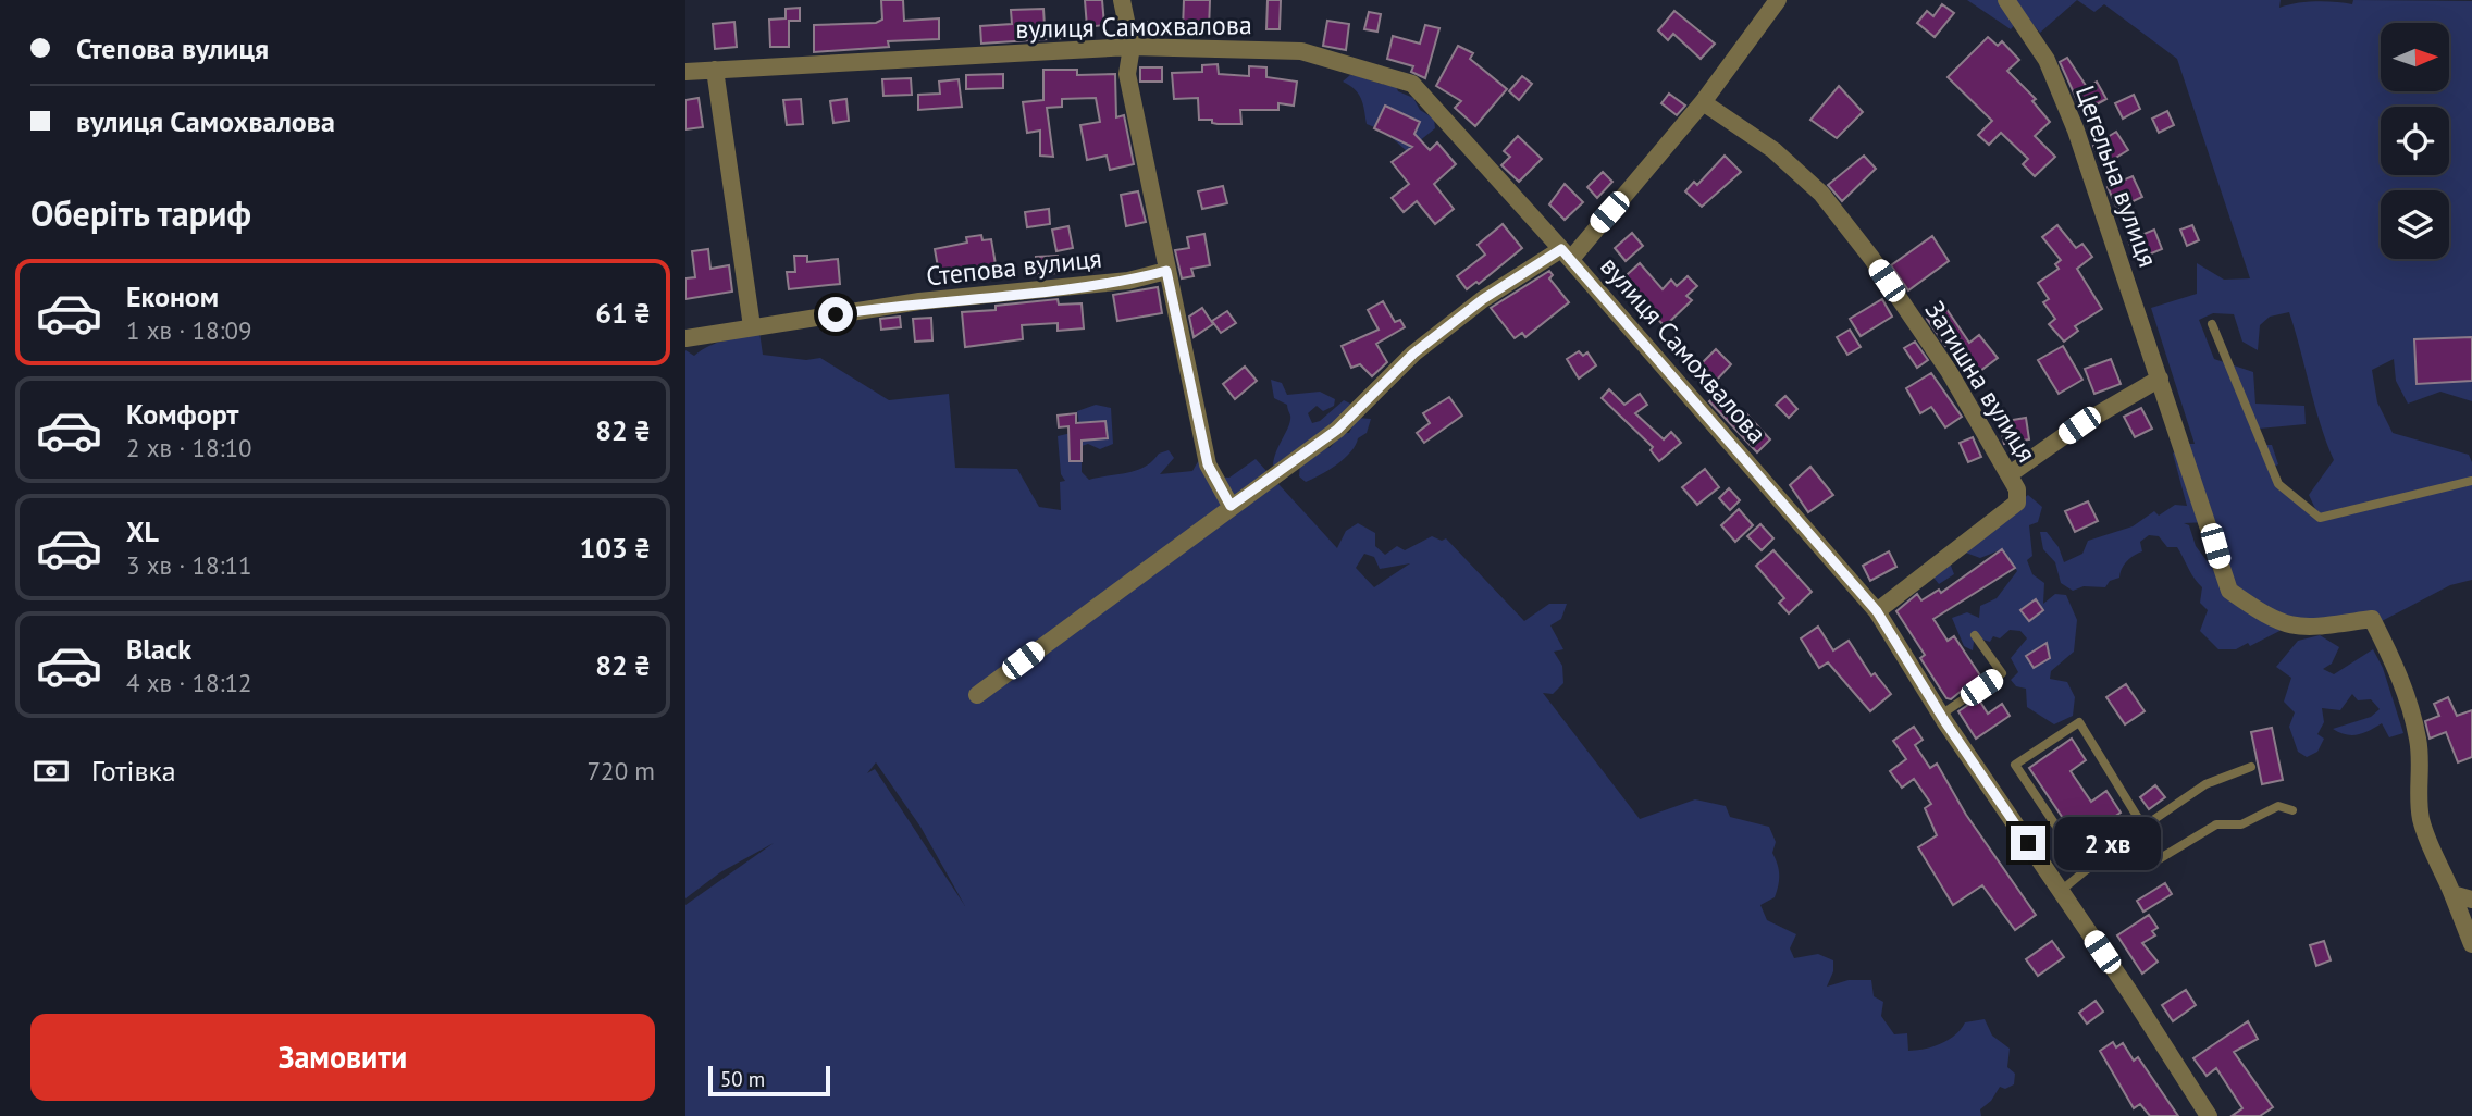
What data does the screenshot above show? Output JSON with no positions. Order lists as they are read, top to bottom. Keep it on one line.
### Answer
{"streets":{"street":["вулиця Самохвалова","Цегельна вулиця","Степова вулиця","Затишна вулиця"]},"crossings":[["вулиця Самохвалова","Затишна вулиця"]],"scale_bar":"50 m","north":"right","page":{"banner":["Степова вулиця","вулиця Самохвалова"],"heading":"Оберіть тариф","list":[{"name":"Економ","note":"1 хв · 18:09","value":"61 ₴"},{"name":"Комфорт","note":"2 хв · 18:10","value":"82 ₴"},{"name":"XL","note":"3 хв · 18:11","value":"103 ₴"},{"name":"Black","note":"4 хв · 18:12","value":"82 ₴"}],"pay":["Готівка","720 m"],"bubble":"2 хв","buttons":"Замовити","scale":"50 m"}}
